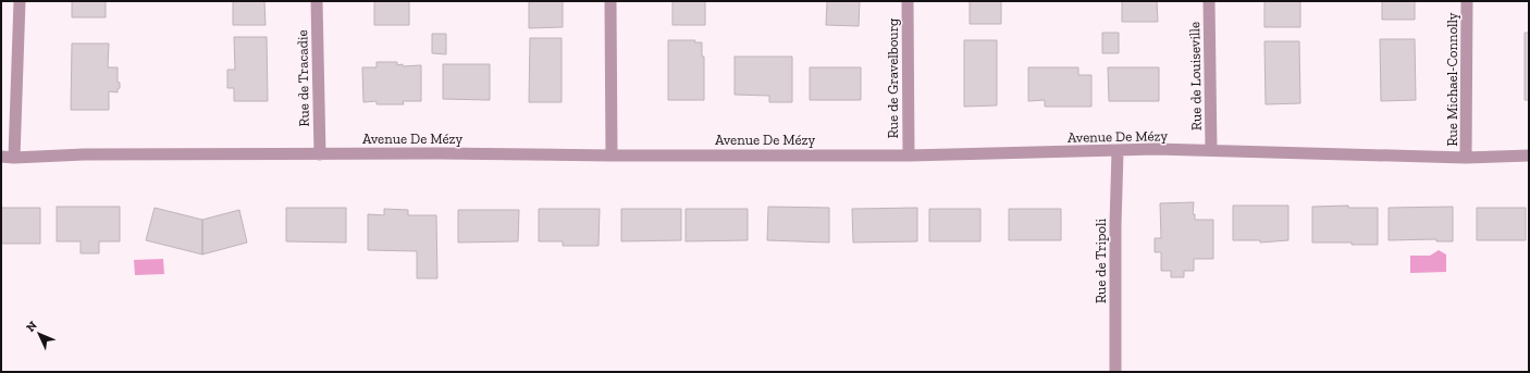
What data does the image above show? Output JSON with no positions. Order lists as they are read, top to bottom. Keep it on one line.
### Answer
{"streets":{"street":["Rue de Louiseville","Rue de Tracadie","Rue de Gravelbourg","Rue Michael-Connolly","Avenue De Mézy","Rue de Tripoli"]},"crossings":[["Rue de Louiseville","Avenue De Mézy"],["Rue de Tracadie","Avenue De Mézy"],["Rue de Gravelbourg","Avenue De Mézy"],["Rue Michael-Connolly","Avenue De Mézy"],["Avenue De Mézy","Rue de Tripoli"]],"north":"top left"}
